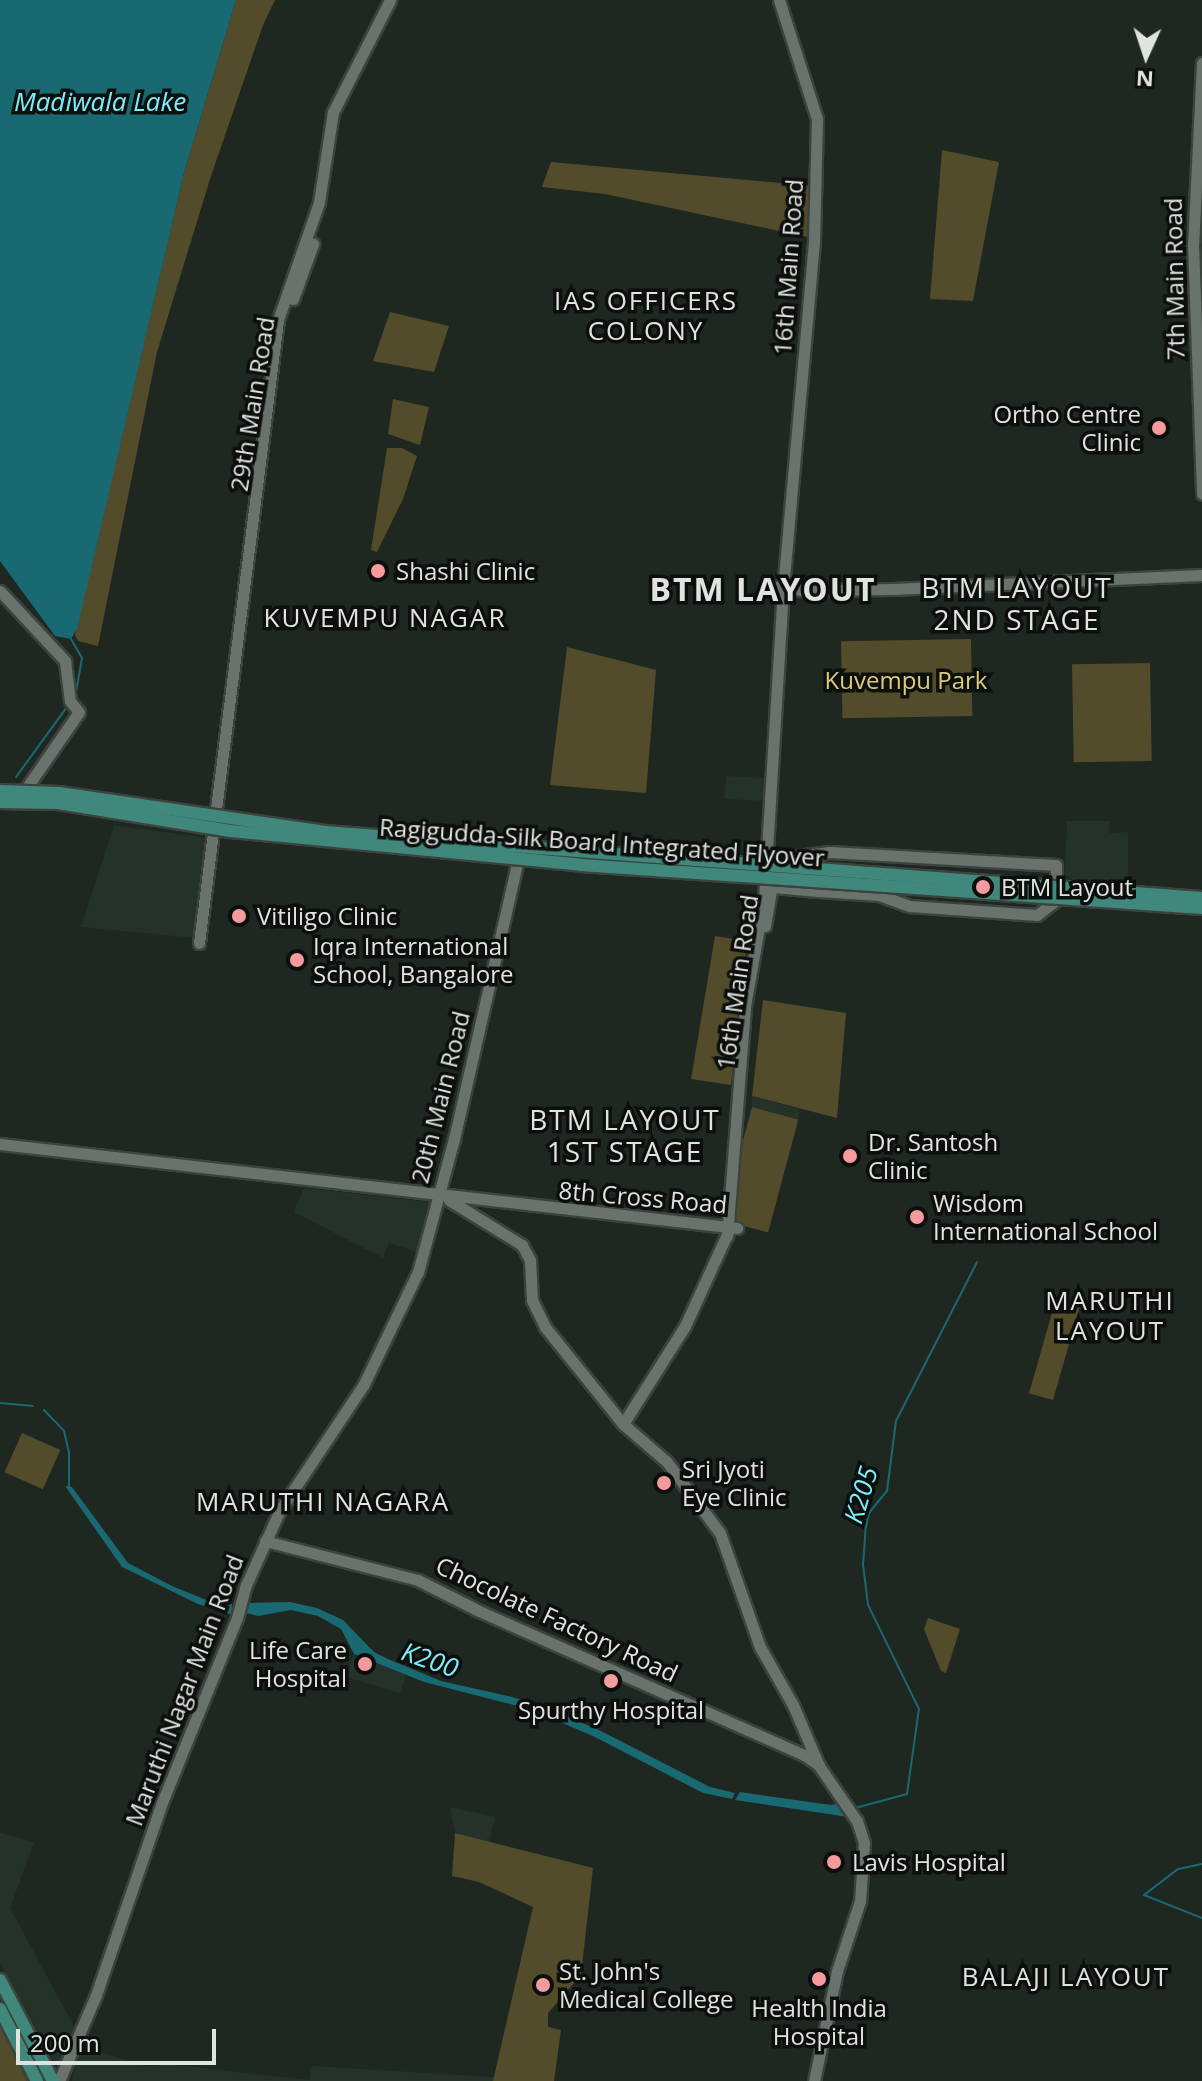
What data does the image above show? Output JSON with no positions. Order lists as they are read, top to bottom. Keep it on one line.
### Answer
{"streets":{"main road":["16th Main Road","7th Main Road","29th Main Road","Ragigudda-Silk Board Integrated Flyover","20th Main Road","8th Cross Road","Chocolate Factory Road","Maruthi Nagar Main Road"]},"crossings":[["16th Main Road","8th Cross Road"],["20th Main Road","8th Cross Road"],["20th Main Road","Maruthi Nagar Main Road"],["8th Cross Road","Maruthi Nagar Main Road"],["Chocolate Factory Road","Maruthi Nagar Main Road"]],"districts":["IAS OFFICERS COLONY","BTM LAYOUT 2ND STAGE","BTM LAYOUT","KUVEMPU NAGAR","BTM LAYOUT 1ST STAGE","MARUTHI LAYOUT","MARUTHI NAGARA","BALAJI LAYOUT"],"water":["Madiwala Lake","K205","K200"],"parks":["Kuvempu Park"],"places":["Ortho Centre Clinic","Shashi Clinic","BTM Layout","Vitiligo Clinic","Iqra International School, Bangalore","Dr. Santosh Clinic","Wisdom International School","Sri Jyoti Eye Clinic","Life Care Hospital","Spurthy Hospital","Lavis Hospital","Health India Hospital","St. John's Medical College"],"scale_bar":"200 m","north":"bottom"}
